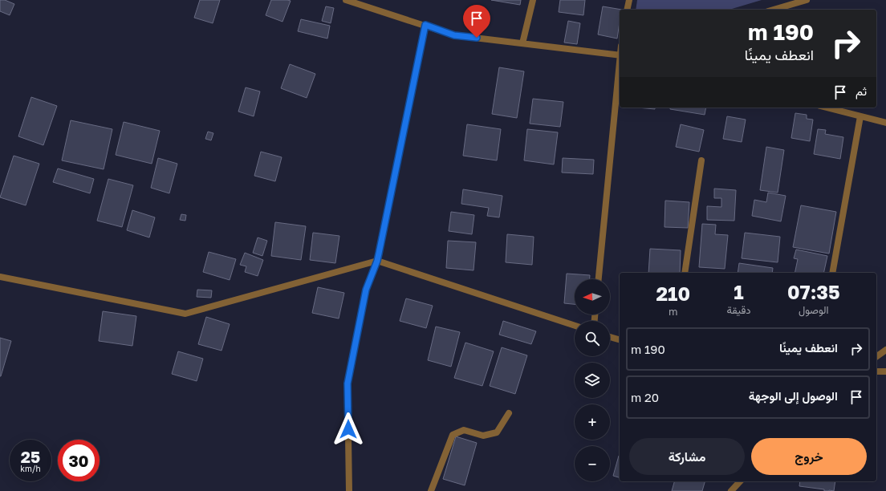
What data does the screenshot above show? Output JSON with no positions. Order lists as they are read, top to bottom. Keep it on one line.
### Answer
{"north":"left","page":{"turn":["190 m","انعطف يمينًا"],"then":"ثم","eta":["07:35","الوصول","1","دقيقة","210","m"],"map_buttons":["+","−"],"list":[{"name":"انعطف يمينًا","value":"190 m"},{"name":"الوصول إلى الوجهة","value":"20 m"}],"buttons":["خروج","مشاركة"],"speed":"25 km/h","limit":"30"}}
